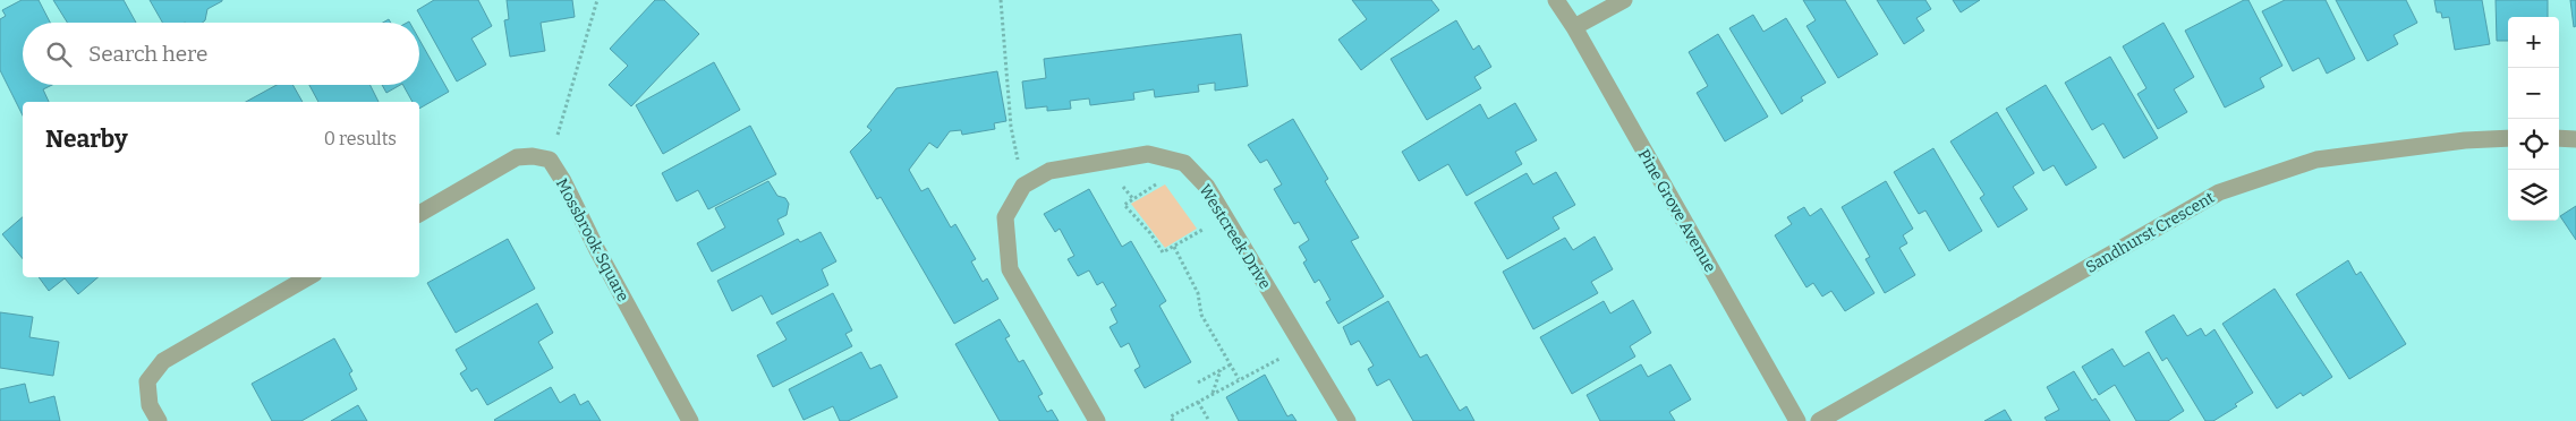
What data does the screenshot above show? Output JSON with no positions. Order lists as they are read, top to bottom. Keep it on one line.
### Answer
{"streets":{"street":["Pine Grove Avenue","Sandhurst Crescent","Westcreek Drive","Mossbrook Square"]},"page":{"map_buttons":["+","−"],"search":"Search here","heading":["Nearby","0 results"]}}
